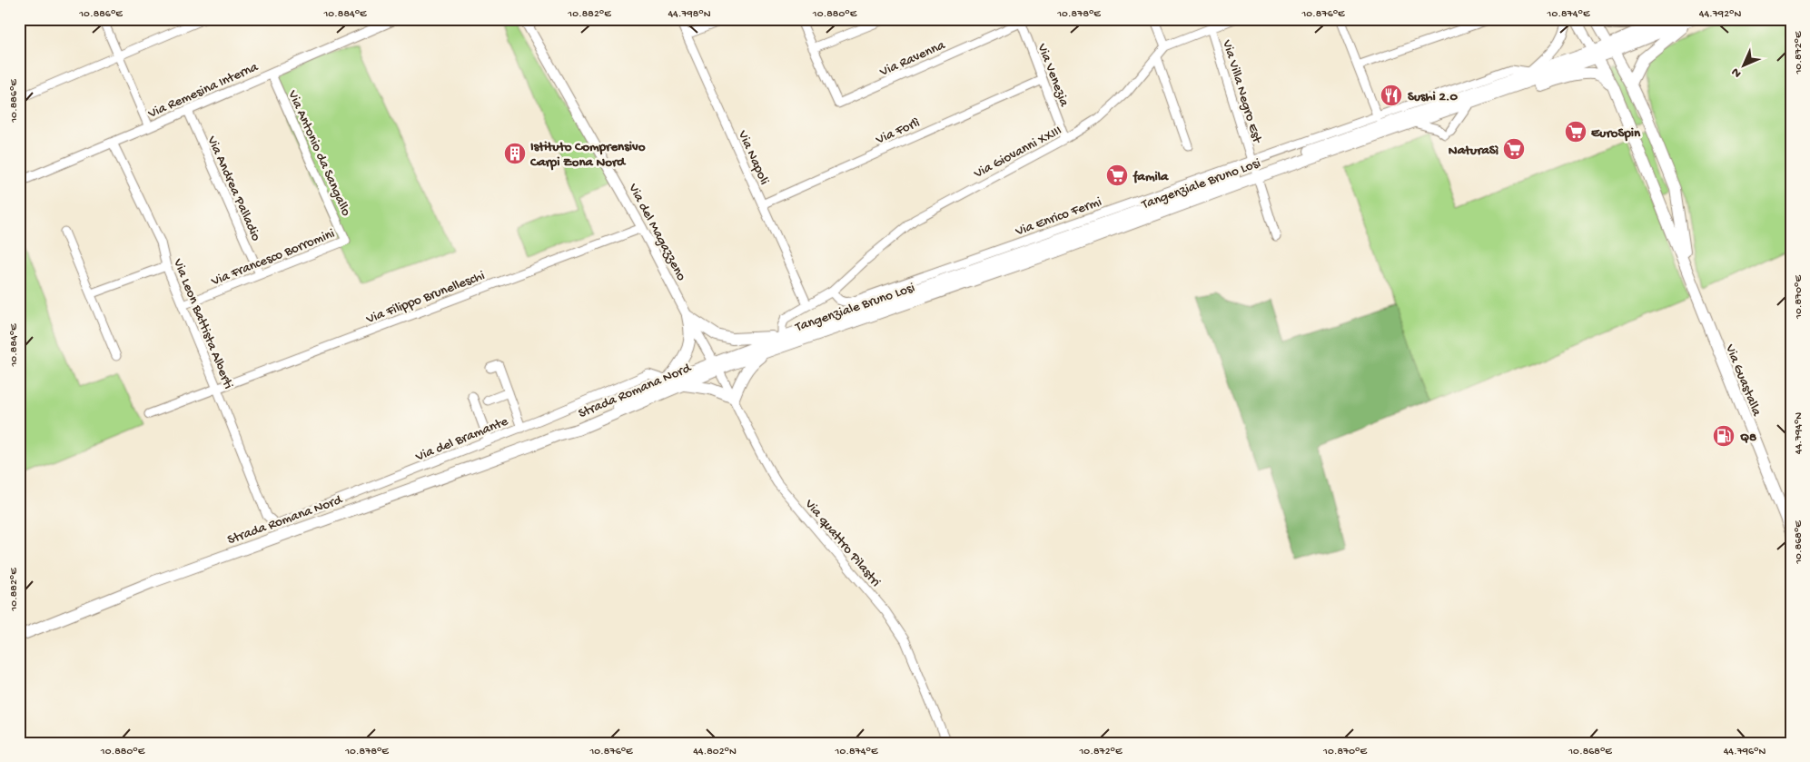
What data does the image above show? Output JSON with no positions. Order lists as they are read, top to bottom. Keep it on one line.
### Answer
{"streets":{"main road":["Tangenziale Bruno Losi","Via Guastalla","Strada Romana Nord"],"street":["Via Ravenna","Via Venezia","Via Remesina Interna","Via Villa Negro Est","Via Forlì","Via Giovanni XXIII","Via Antonio da Sangallo","Via Napoli","Via Andrea Palladio","Via Enrico Fermi","Via del Magazzeno","Via Francesco Borromini","Via Filippo Brunelleschi","Via Leon Battista Alberti","Via del Bramante","Via quattro Pilastri"]},"crossings":[["Via Ravenna","Via Venezia"],["Via Venezia","Via Forlì"],["Via Venezia","Via Giovanni XXIII"],["Via Remesina Interna","Via Antonio da Sangallo"],["Via Remesina Interna","Via Andrea Palladio"],["Via Remesina Interna","Via Leon Battista Alberti"],["Via Villa Negro Est","Tangenziale Bruno Losi"],["Via Villa Negro Est","Via Enrico Fermi"],["Via Forlì","Via Napoli"],["Via Giovanni XXIII","Via Napoli"],["Via Giovanni XXIII","Tangenziale Bruno Losi"],["Via Giovanni XXIII","Via Enrico Fermi"],["Via Antonio da Sangallo","Via Francesco Borromini"],["Tangenziale Bruno Losi","Via Enrico Fermi"],["Tangenziale Bruno Losi","Via del Magazzeno"],["Tangenziale Bruno Losi","Via Guastalla"],["Tangenziale Bruno Losi","Strada Romana Nord"],["Tangenziale Bruno Losi","Via quattro Pilastri"],["Via Andrea Palladio","Via Francesco Borromini"],["Via del Magazzeno","Via Filippo Brunelleschi"],["Via del Magazzeno","Strada Romana Nord"],["Via del Magazzeno","Via quattro Pilastri"],["Via Francesco Borromini","Via Leon Battista Alberti"],["Via Filippo Brunelleschi","Via Leon Battista Alberti"],["Via Leon Battista Alberti","Via del Bramante"],["Strada Romana Nord","Via del Bramante"],["Strada Romana Nord","Via quattro Pilastri"]],"places":{"restaurant":["Sushi 2.0"],"supermarket":["EuroSpin","NaturaSì","famila"],"building":["Istituto Comprensivo Carpi Zona Nord"],"fuel station":["Q8"]},"north":"bottom left","coordinates":["10.886°E","10.884°E","10.882°E","44.798°N","10.880°E","10.878°E","10.876°E","10.874°E","44.792°N","10.872°E","10.870°E","44.794°N","10.868°E","44.802°N","44.796°N"]}
